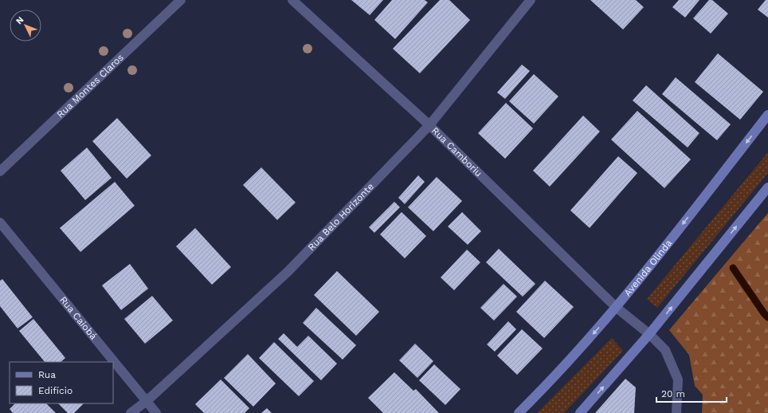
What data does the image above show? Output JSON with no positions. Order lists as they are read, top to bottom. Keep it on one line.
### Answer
{"streets":{"street":["Rua Montes Claros","Rua Camboriu","Rua Belo Horizonte","Avenida Olinda","Rua Caiobá"]},"crossings":[["Rua Camboriu","Rua Belo Horizonte"],["Rua Camboriu","Avenida Olinda"],["Rua Belo Horizonte","Rua Caiobá"]],"legend":["Rua","Edifício"],"scale_bar":"20 m","north":"top left"}
